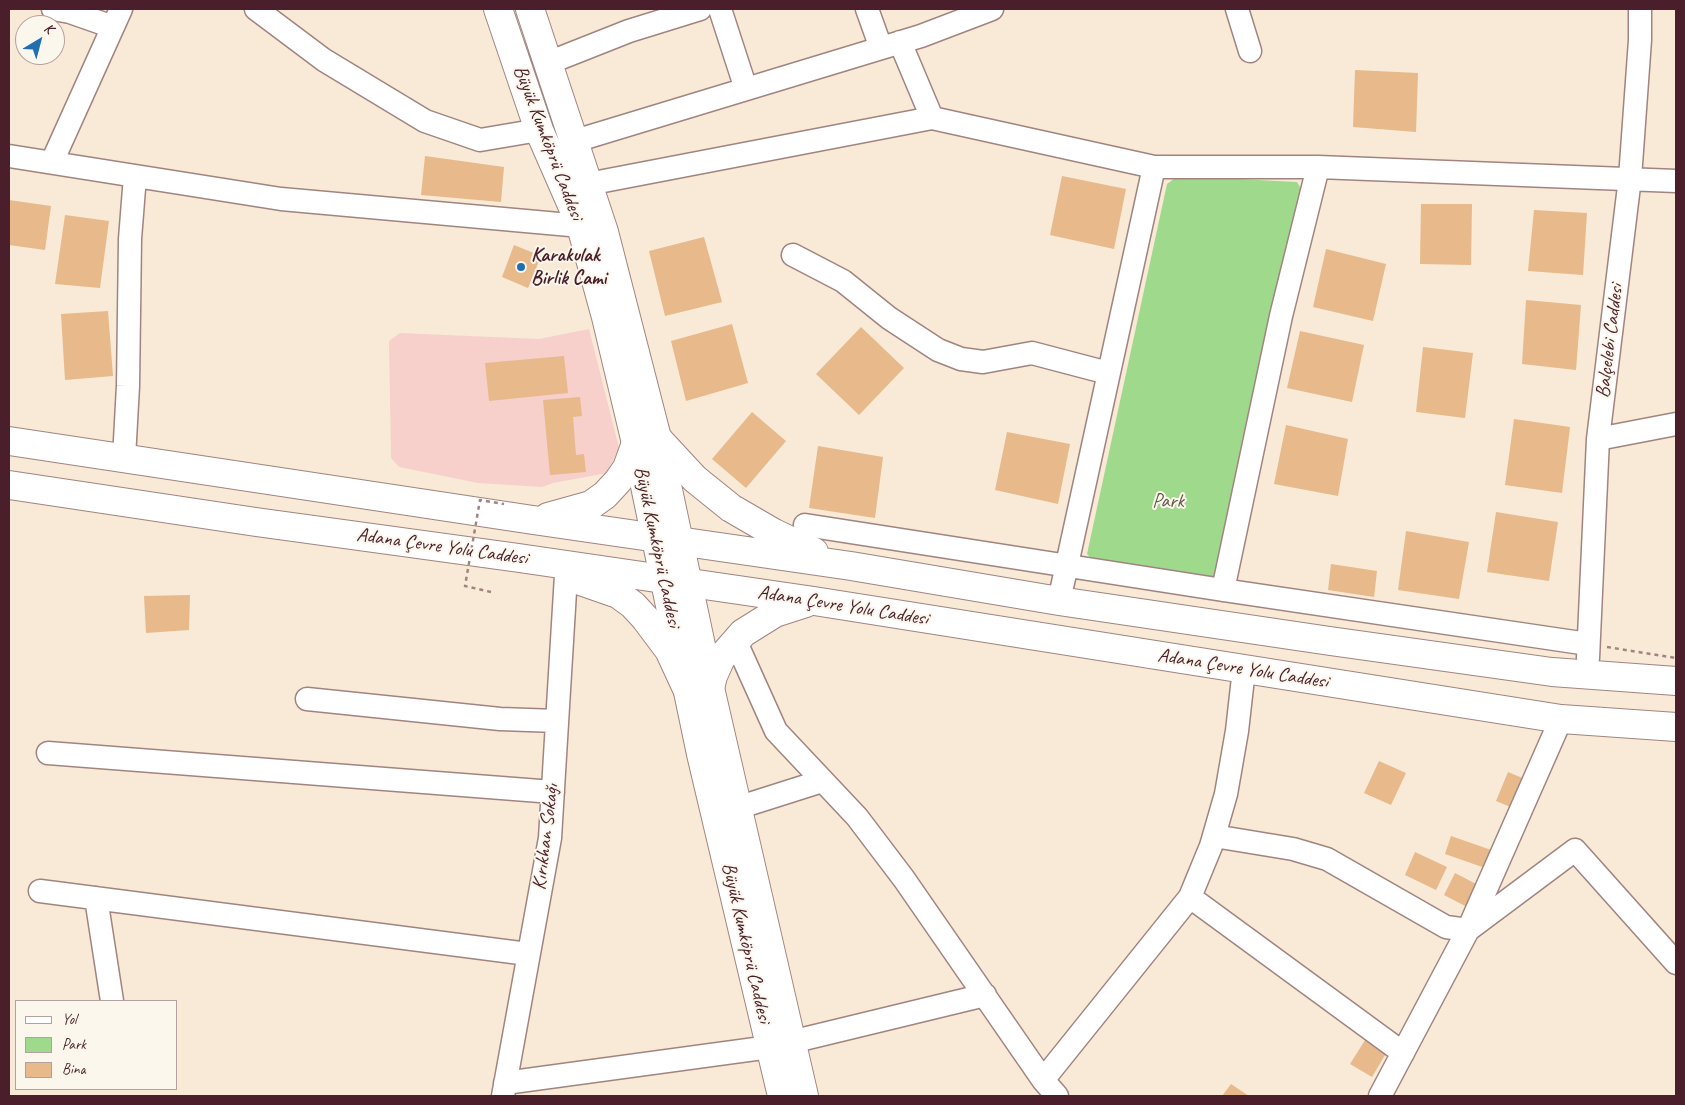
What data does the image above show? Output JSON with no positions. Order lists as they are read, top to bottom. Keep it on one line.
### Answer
{"streets":{"main road":["Büyük Kumköprü Caddesi","Adana Çevre Yolu Caddesi"],"street":["Balçelebi Caddesi","Kırıkhan Sokağı"]},"crossings":[["Büyük Kumköprü Caddesi","Adana Çevre Yolu Caddesi"],["Balçelebi Caddesi","Adana Çevre Yolu Caddesi"]],"parks":["Park"],"places":["Karakulak Birlik Cami"],"legend":["Yol","Park","Bina"],"north":"top right"}
